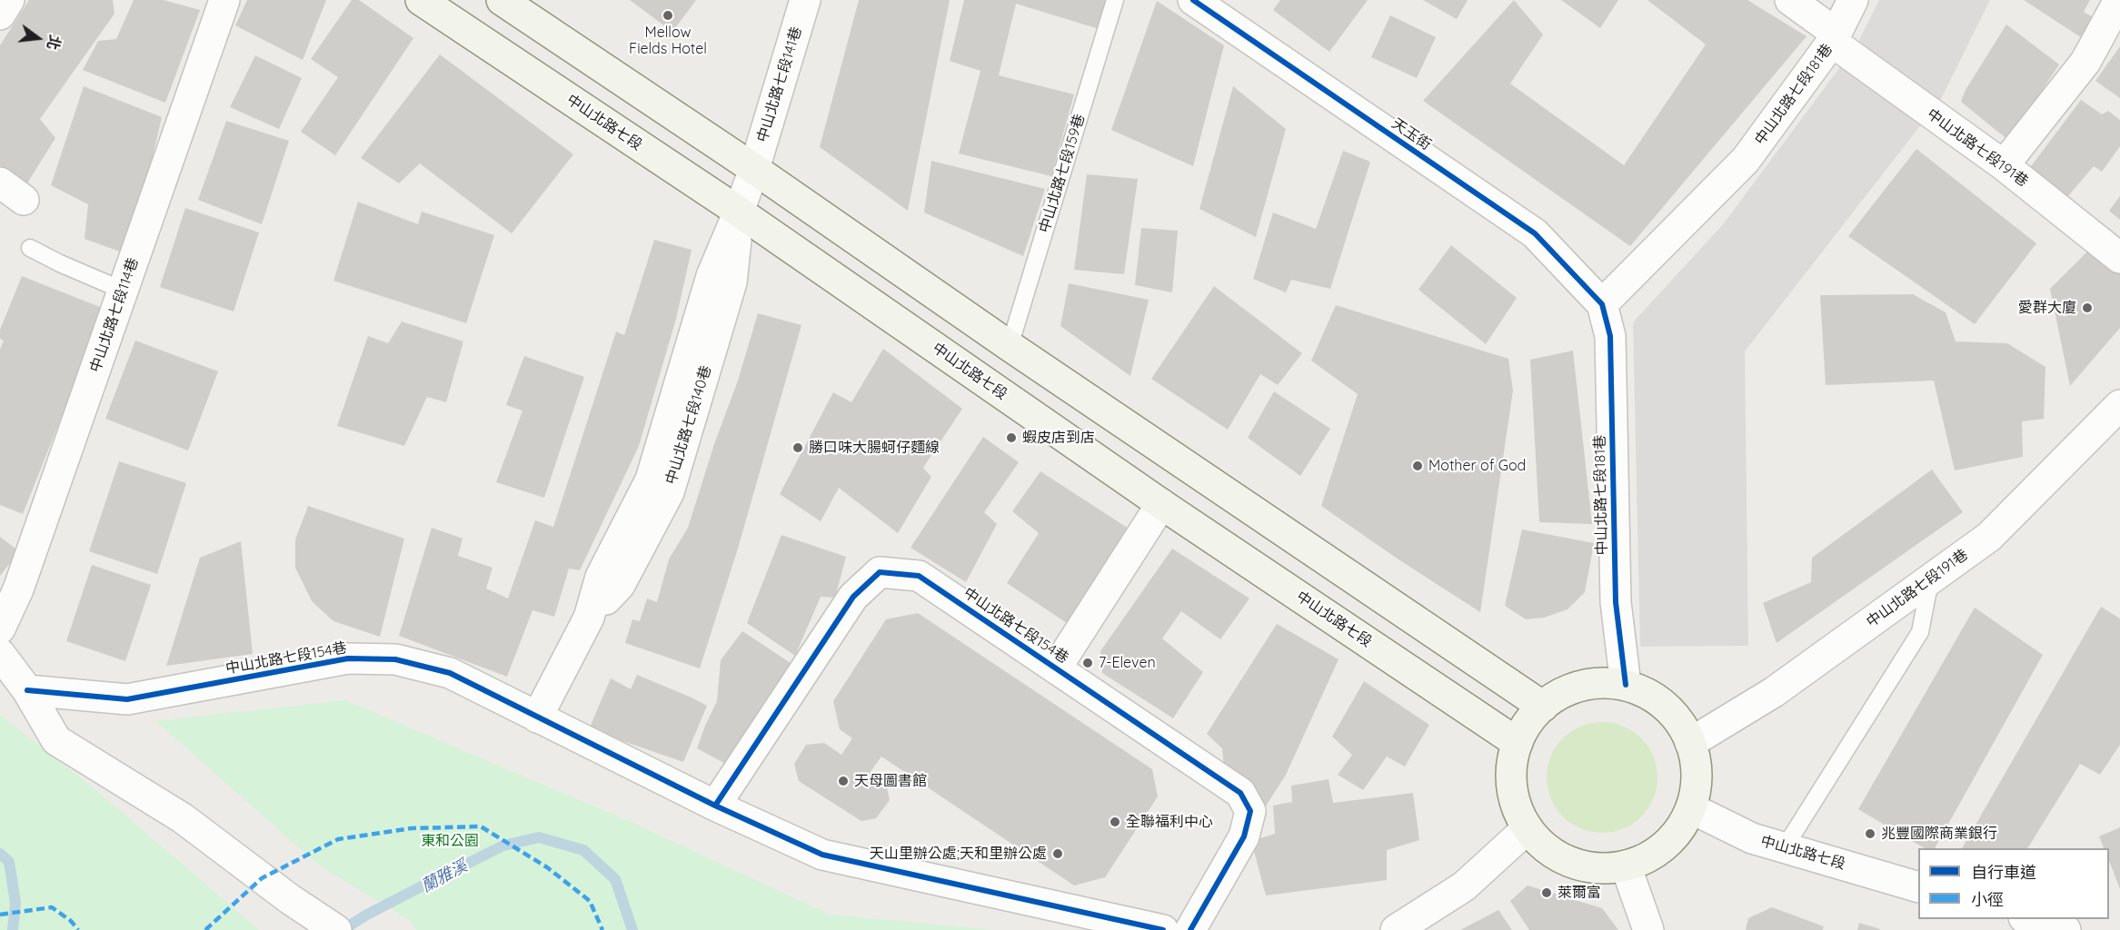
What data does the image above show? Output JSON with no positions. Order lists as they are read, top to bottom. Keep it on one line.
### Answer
{"streets":{"main road":["中山北路七段"],"street":["中山北路七段141巷","中山北路七段181巷","天玉街","中山北路七段191巷","中山北路七段114巷","中山北路七段140巷","中山北路七段154巷"],"lane":["中山北路七段159巷"]},"crossings":[["中山北路七段141巷","中山北路七段140巷"],["中山北路七段181巷","中山北路七段"],["中山北路七段181巷","天玉街"],["中山北路七段181巷","中山北路七段191巷"],["中山北路七段","中山北路七段191巷"],["中山北路七段","中山北路七段140巷"],["中山北路七段140巷","中山北路七段154巷"]],"water":["蘭雅溪"],"parks":["東和公園"],"places":["Mellow Fields Hotel","愛群大廈","蝦皮店到店","勝口味大腸蚵仔麵線","Mother of God","7-Eleven","天母圖書館","全聯福利中心","兆豐國際商業銀行","天山里辦公處;天和里辦公處","萊爾富"],"legend":["自行車道","小徑"],"north":"right"}
